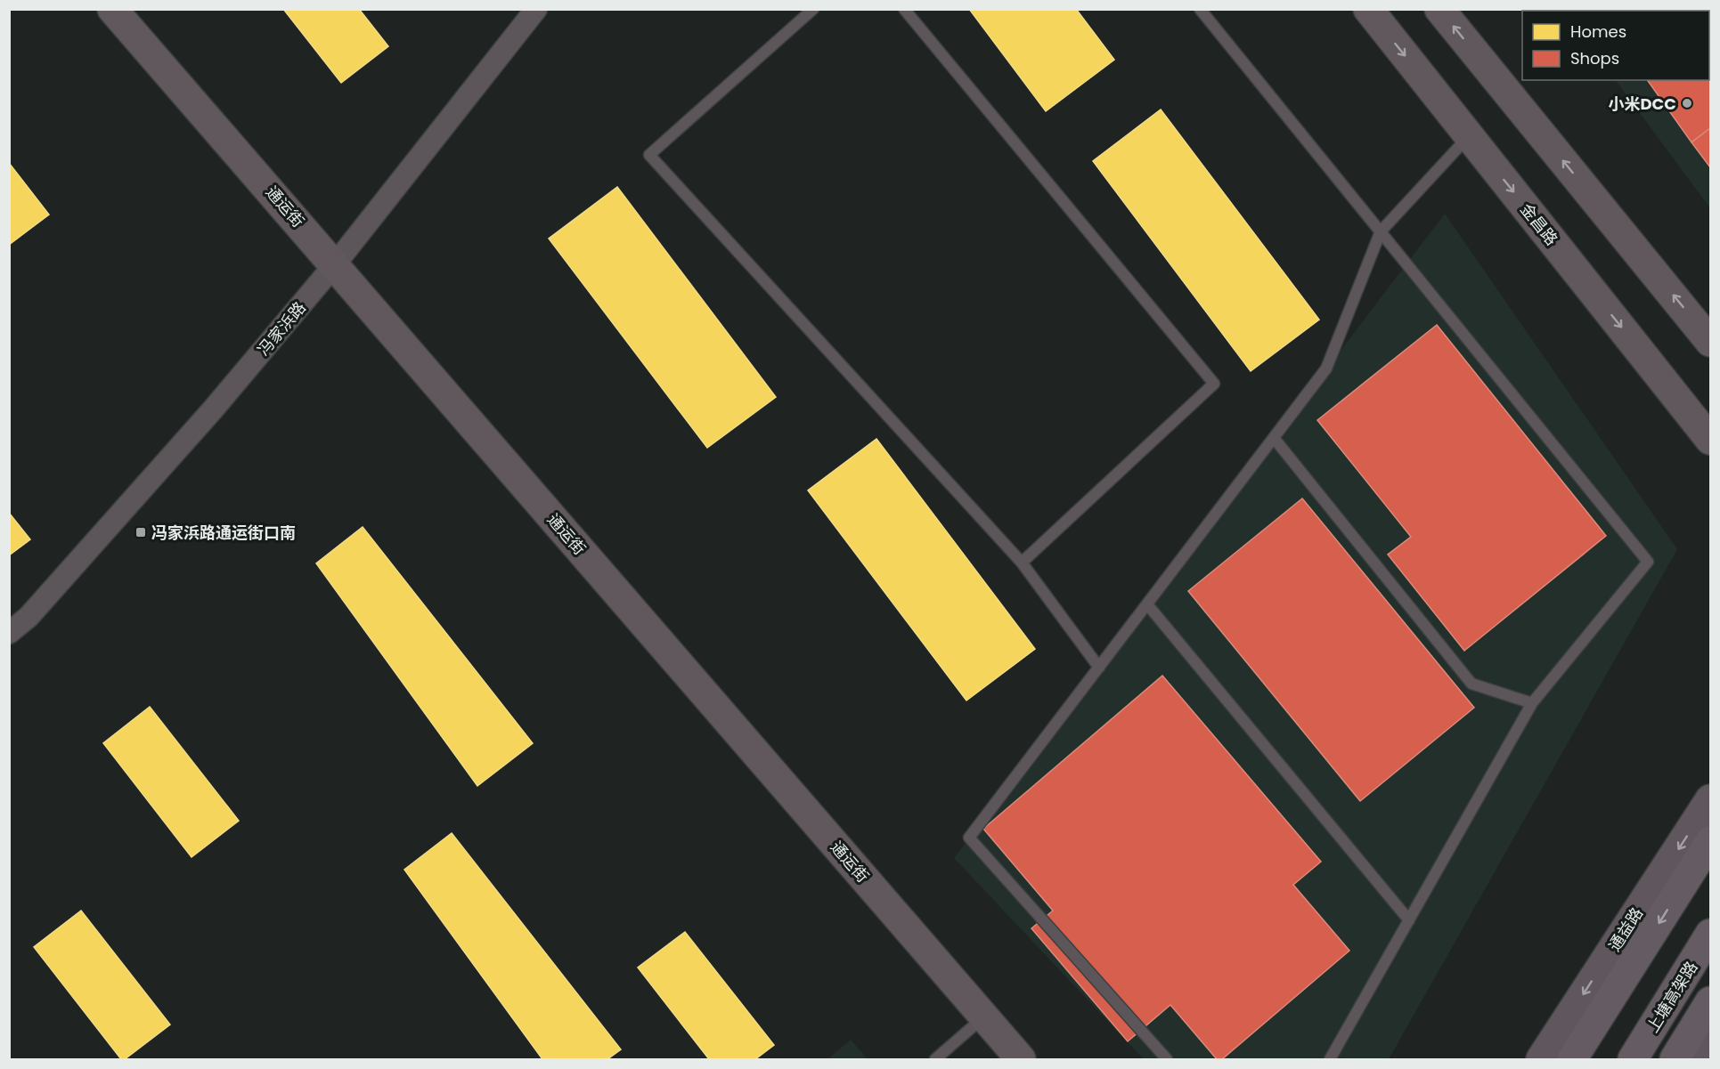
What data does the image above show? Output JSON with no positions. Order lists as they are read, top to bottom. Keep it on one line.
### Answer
{"streets":{"highway":["上塘高架路"],"main road":["通益路"],"street":["通运街","金昌路","冯家浜路"]},"crossings":[["通运街","冯家浜路"]],"one_way":["通益路"],"places":{"other":["小米DCC"],"transit":["冯家浜路通运街口南"]},"legend":["Homes","Shops"]}
